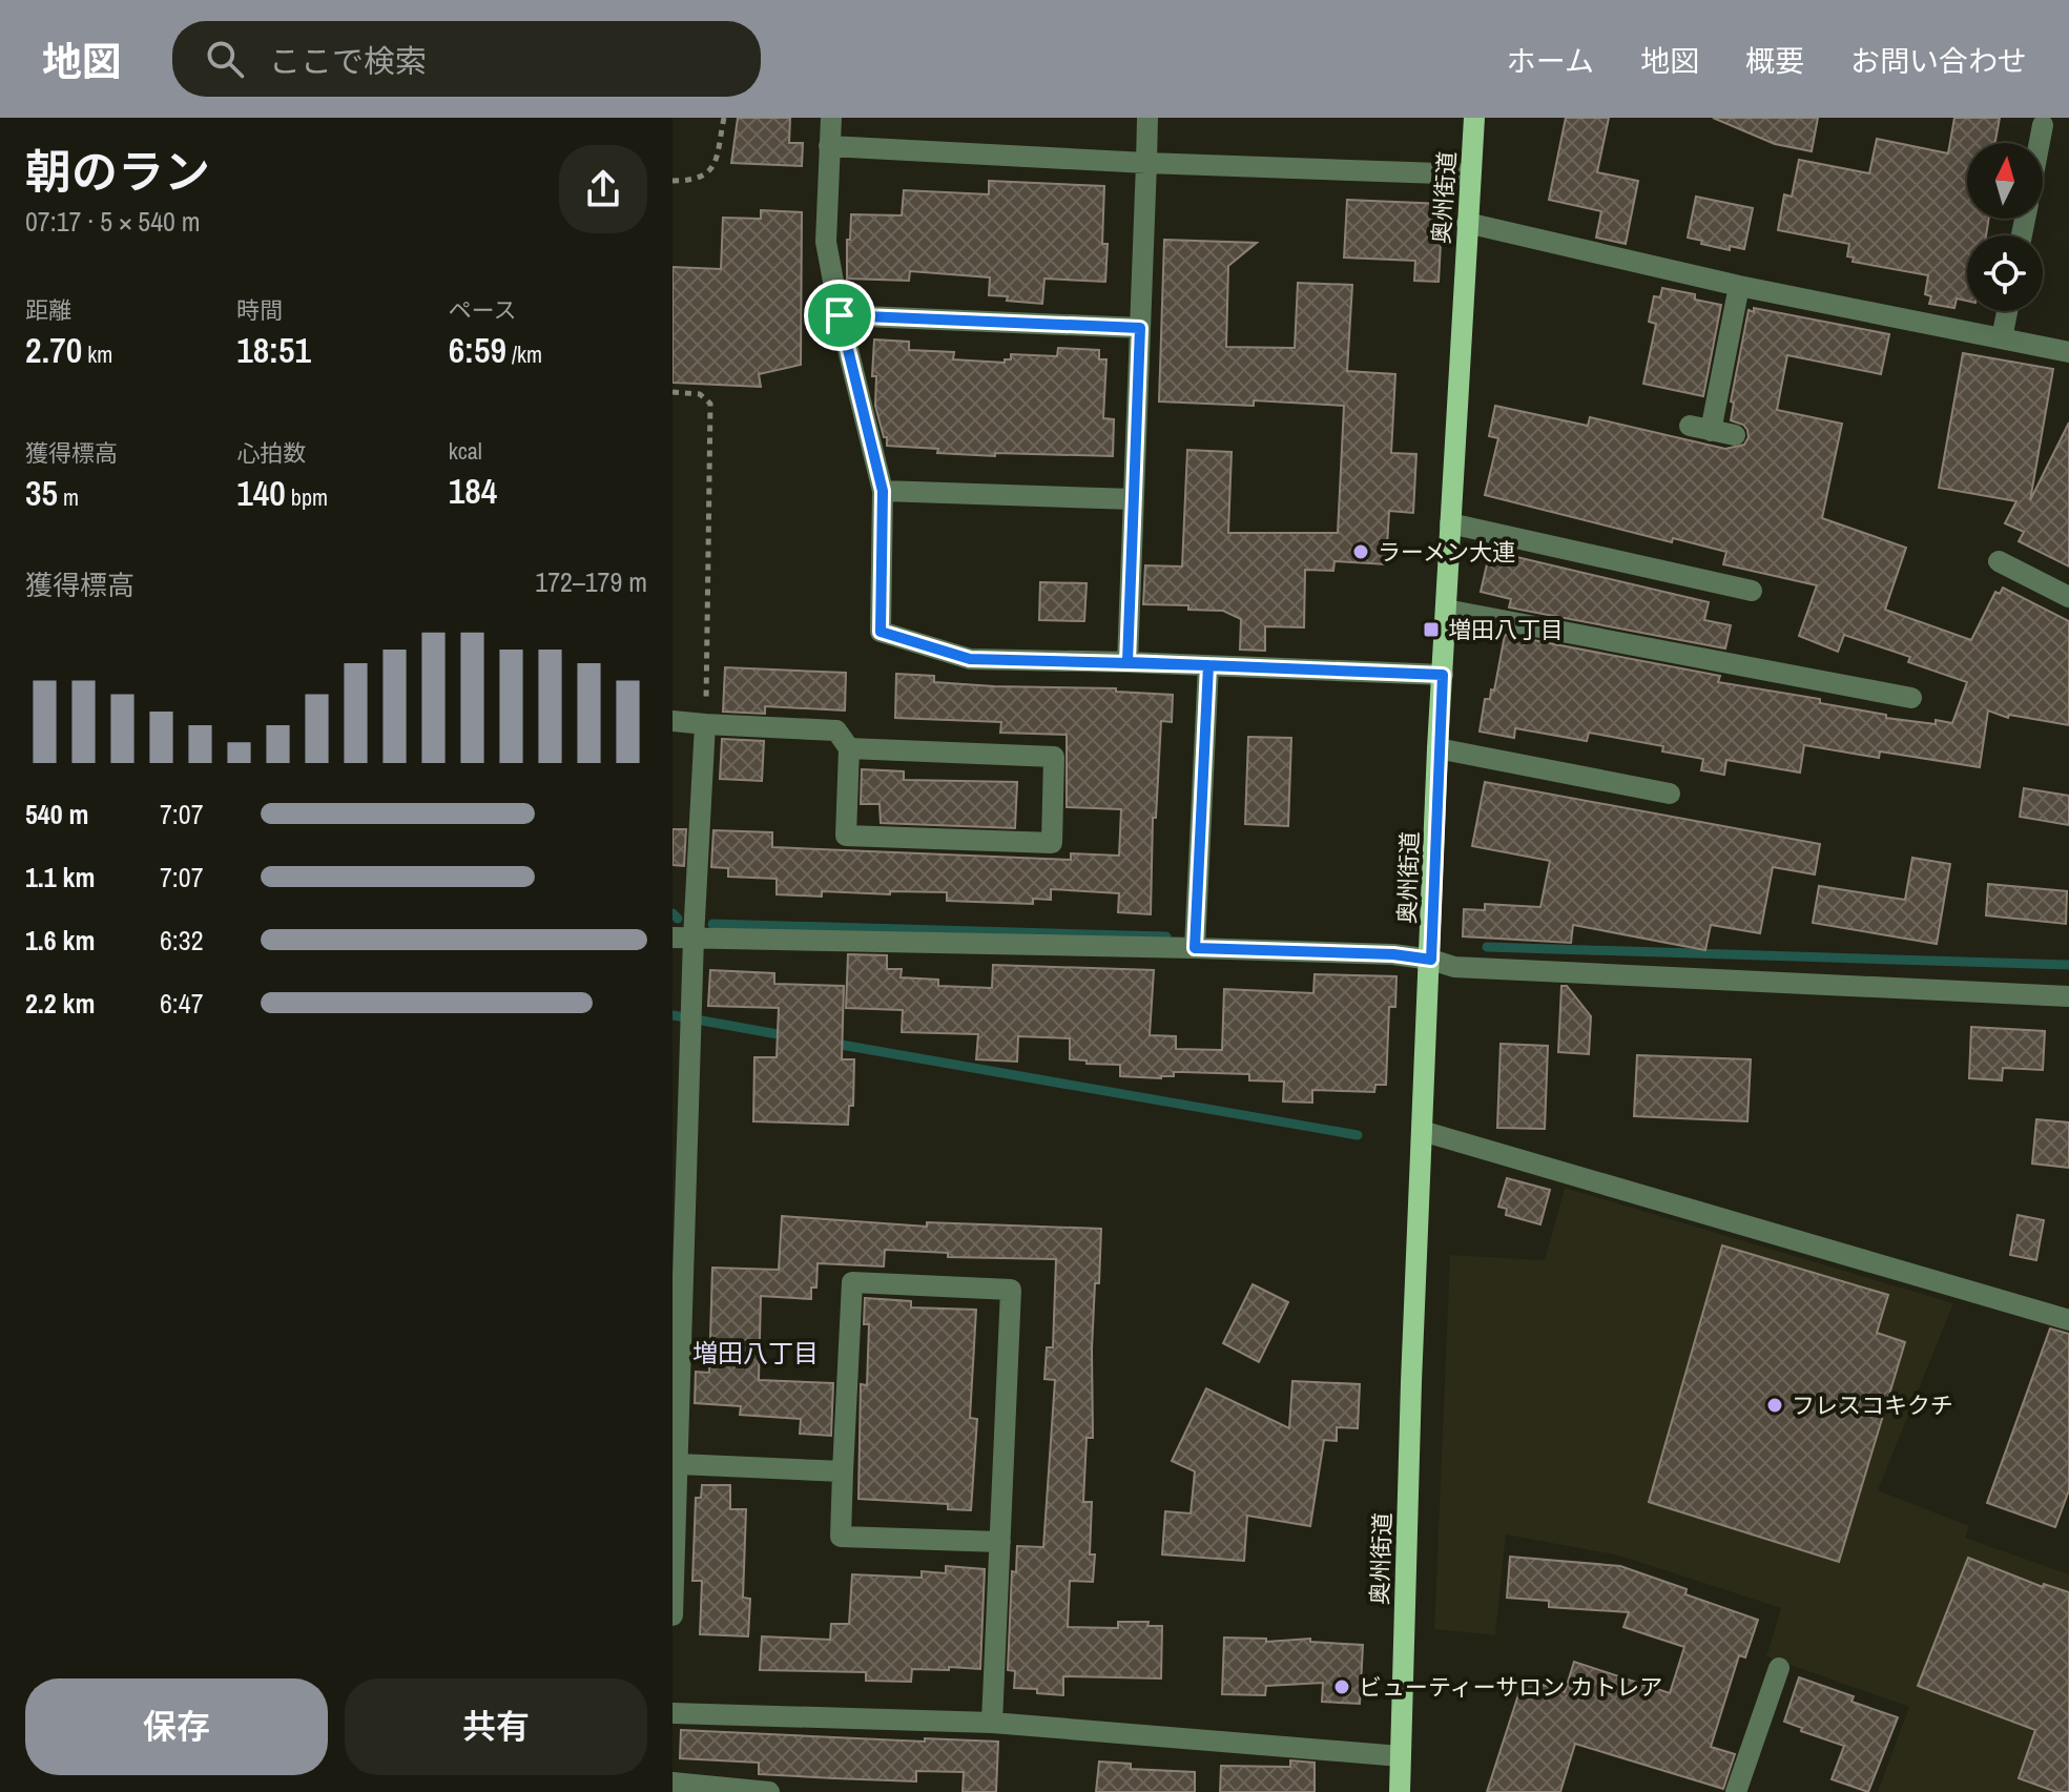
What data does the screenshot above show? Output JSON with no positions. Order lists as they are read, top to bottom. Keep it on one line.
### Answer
{"streets":{"main road":["奥州街道"]},"districts":["増田八丁目"],"places":{"other":["ラーメン大連","フレスコキクチ","ビューティーサロン カトレア"],"transit":["増田八丁目"]},"north":"top","page":{"header":"地図","search":"ここで検索","nav":["ホーム","地図","概要","お問い合わせ"],"heading":["朝のラン","07:17 · 5 × 540 m"],"stats":[["距離","2.70 km"],["時間","18:51"],["ペース","6:59 /km"],["獲得標高","35 m"],["心拍数","140 bpm"],["kcal","184"]],"chart":["獲得標高","172–179 m"],"list":[{"name":"540 m","note":"7:07"},{"name":"1.1 km","note":"7:07"},{"name":"1.6 km","note":"6:32"},{"name":"2.2 km","note":"6:47"}],"buttons":["保存","共有"]}}
